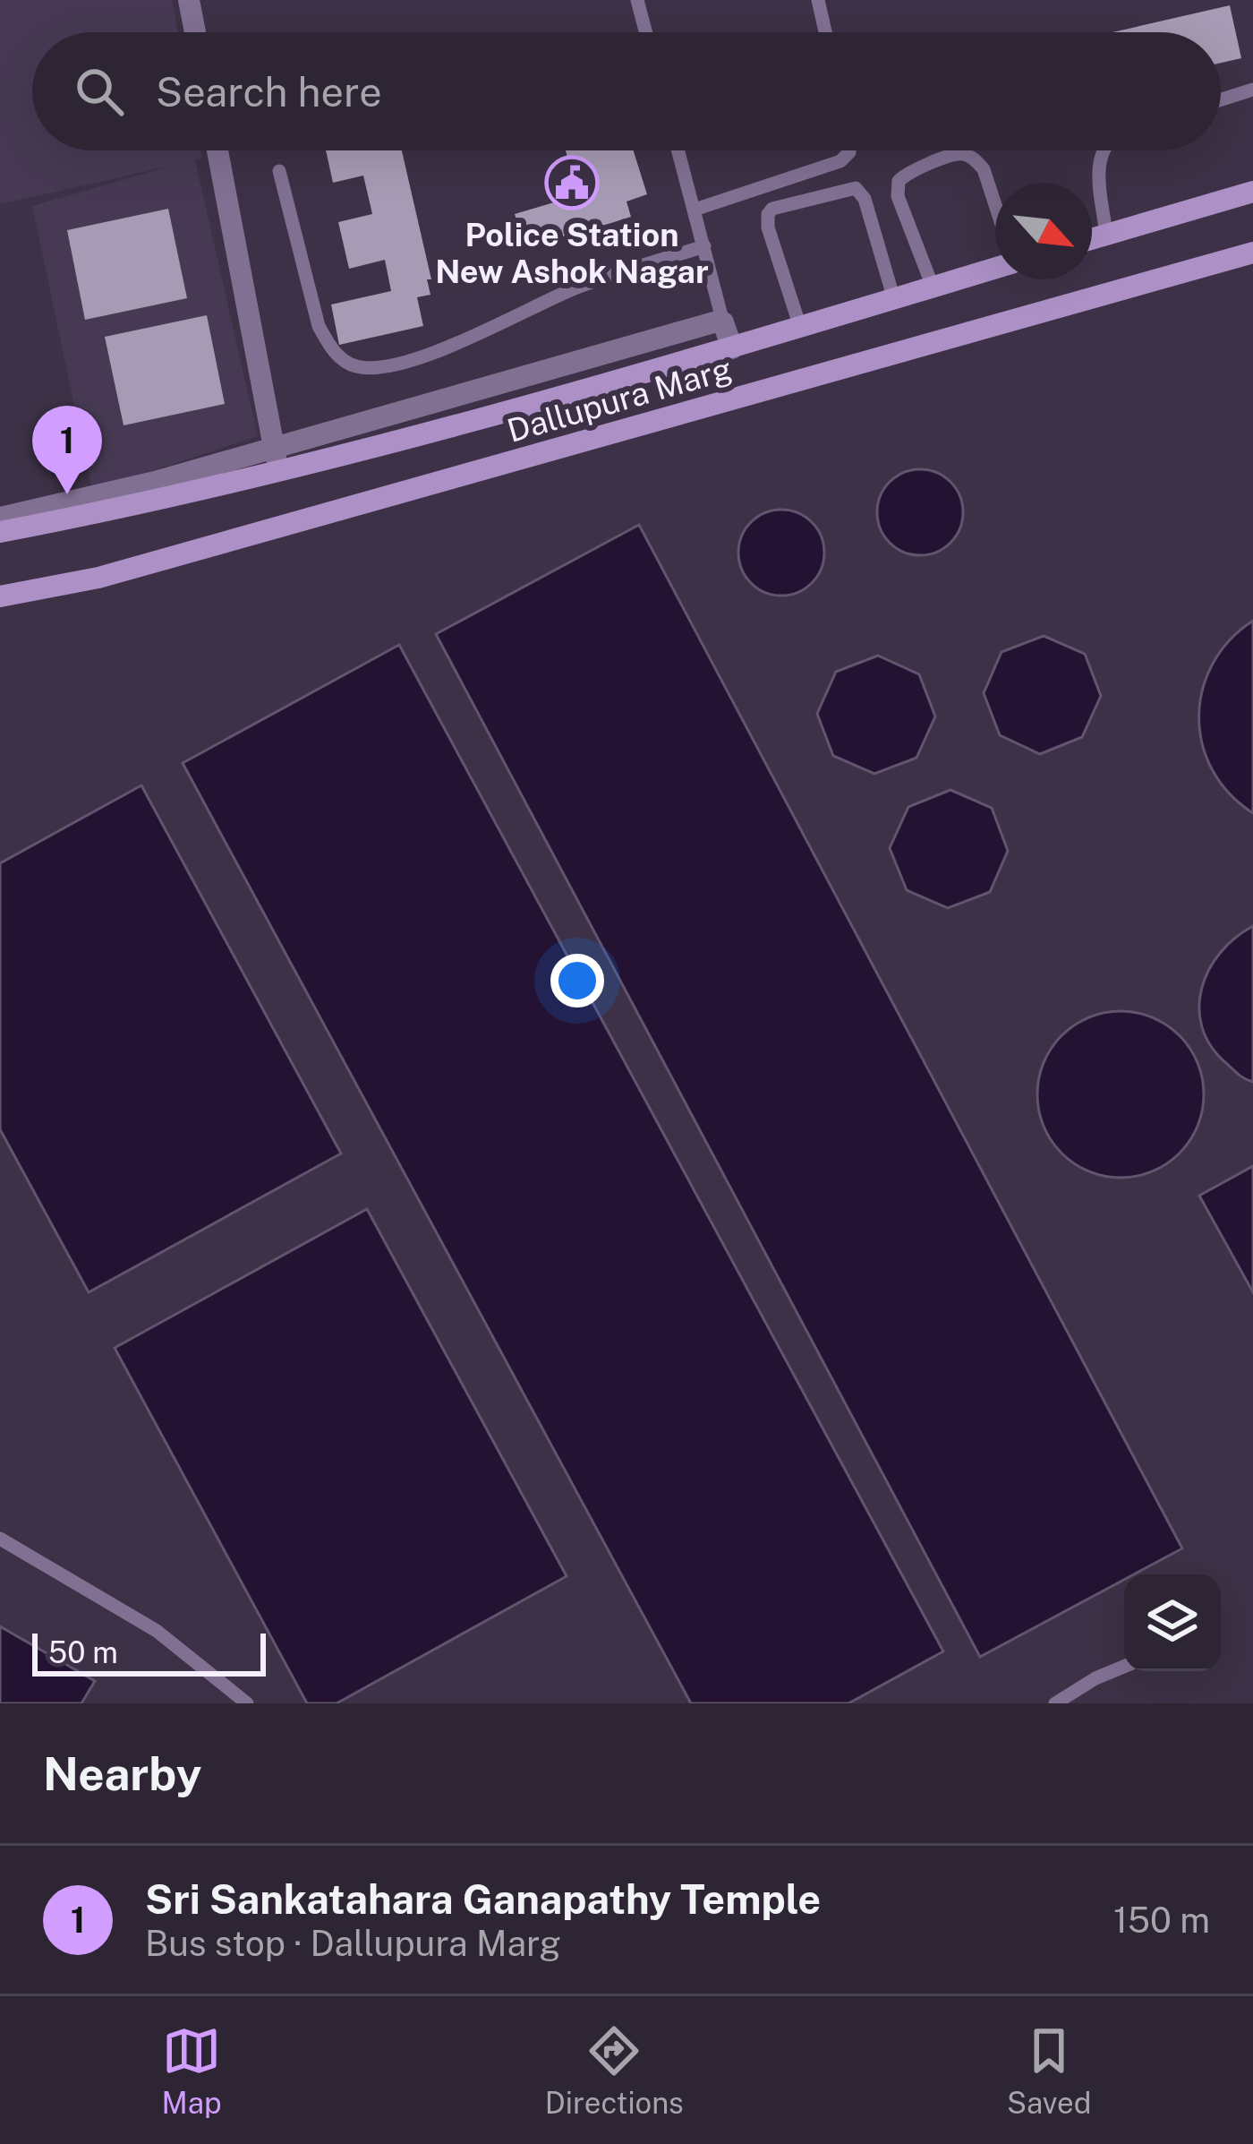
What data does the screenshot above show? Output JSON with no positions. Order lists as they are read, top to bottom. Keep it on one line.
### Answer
{"streets":{"main road":["Dallupura Marg"]},"places":{"public building":["Police Station New Ashok Nagar"]},"scale_bar":"50 m","north":"bottom right","page":{"search":"Search here","pins":"1","scale":"50 m","heading":"Nearby","list":[{"mark":"1","name":"Sri Sankatahara Ganapathy Temple","note":"Bus stop · Dallupura Marg","value":"150 m"}],"nav":["Map","Directions","Saved"]}}
